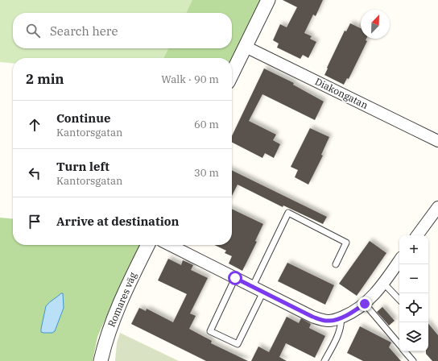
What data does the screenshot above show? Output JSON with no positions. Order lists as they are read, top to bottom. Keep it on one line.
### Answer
{"streets":{"street":["Diakongatan","Romares väg"]},"north":"top right","page":{"search":"Search here","heading":["2 min","Walk · 90 m"],"list":[["Continue","Kantorsgatan","60 m"],["Turn left","Kantorsgatan","30 m"],"Arrive at destination"],"map_buttons":["+","−"]}}
